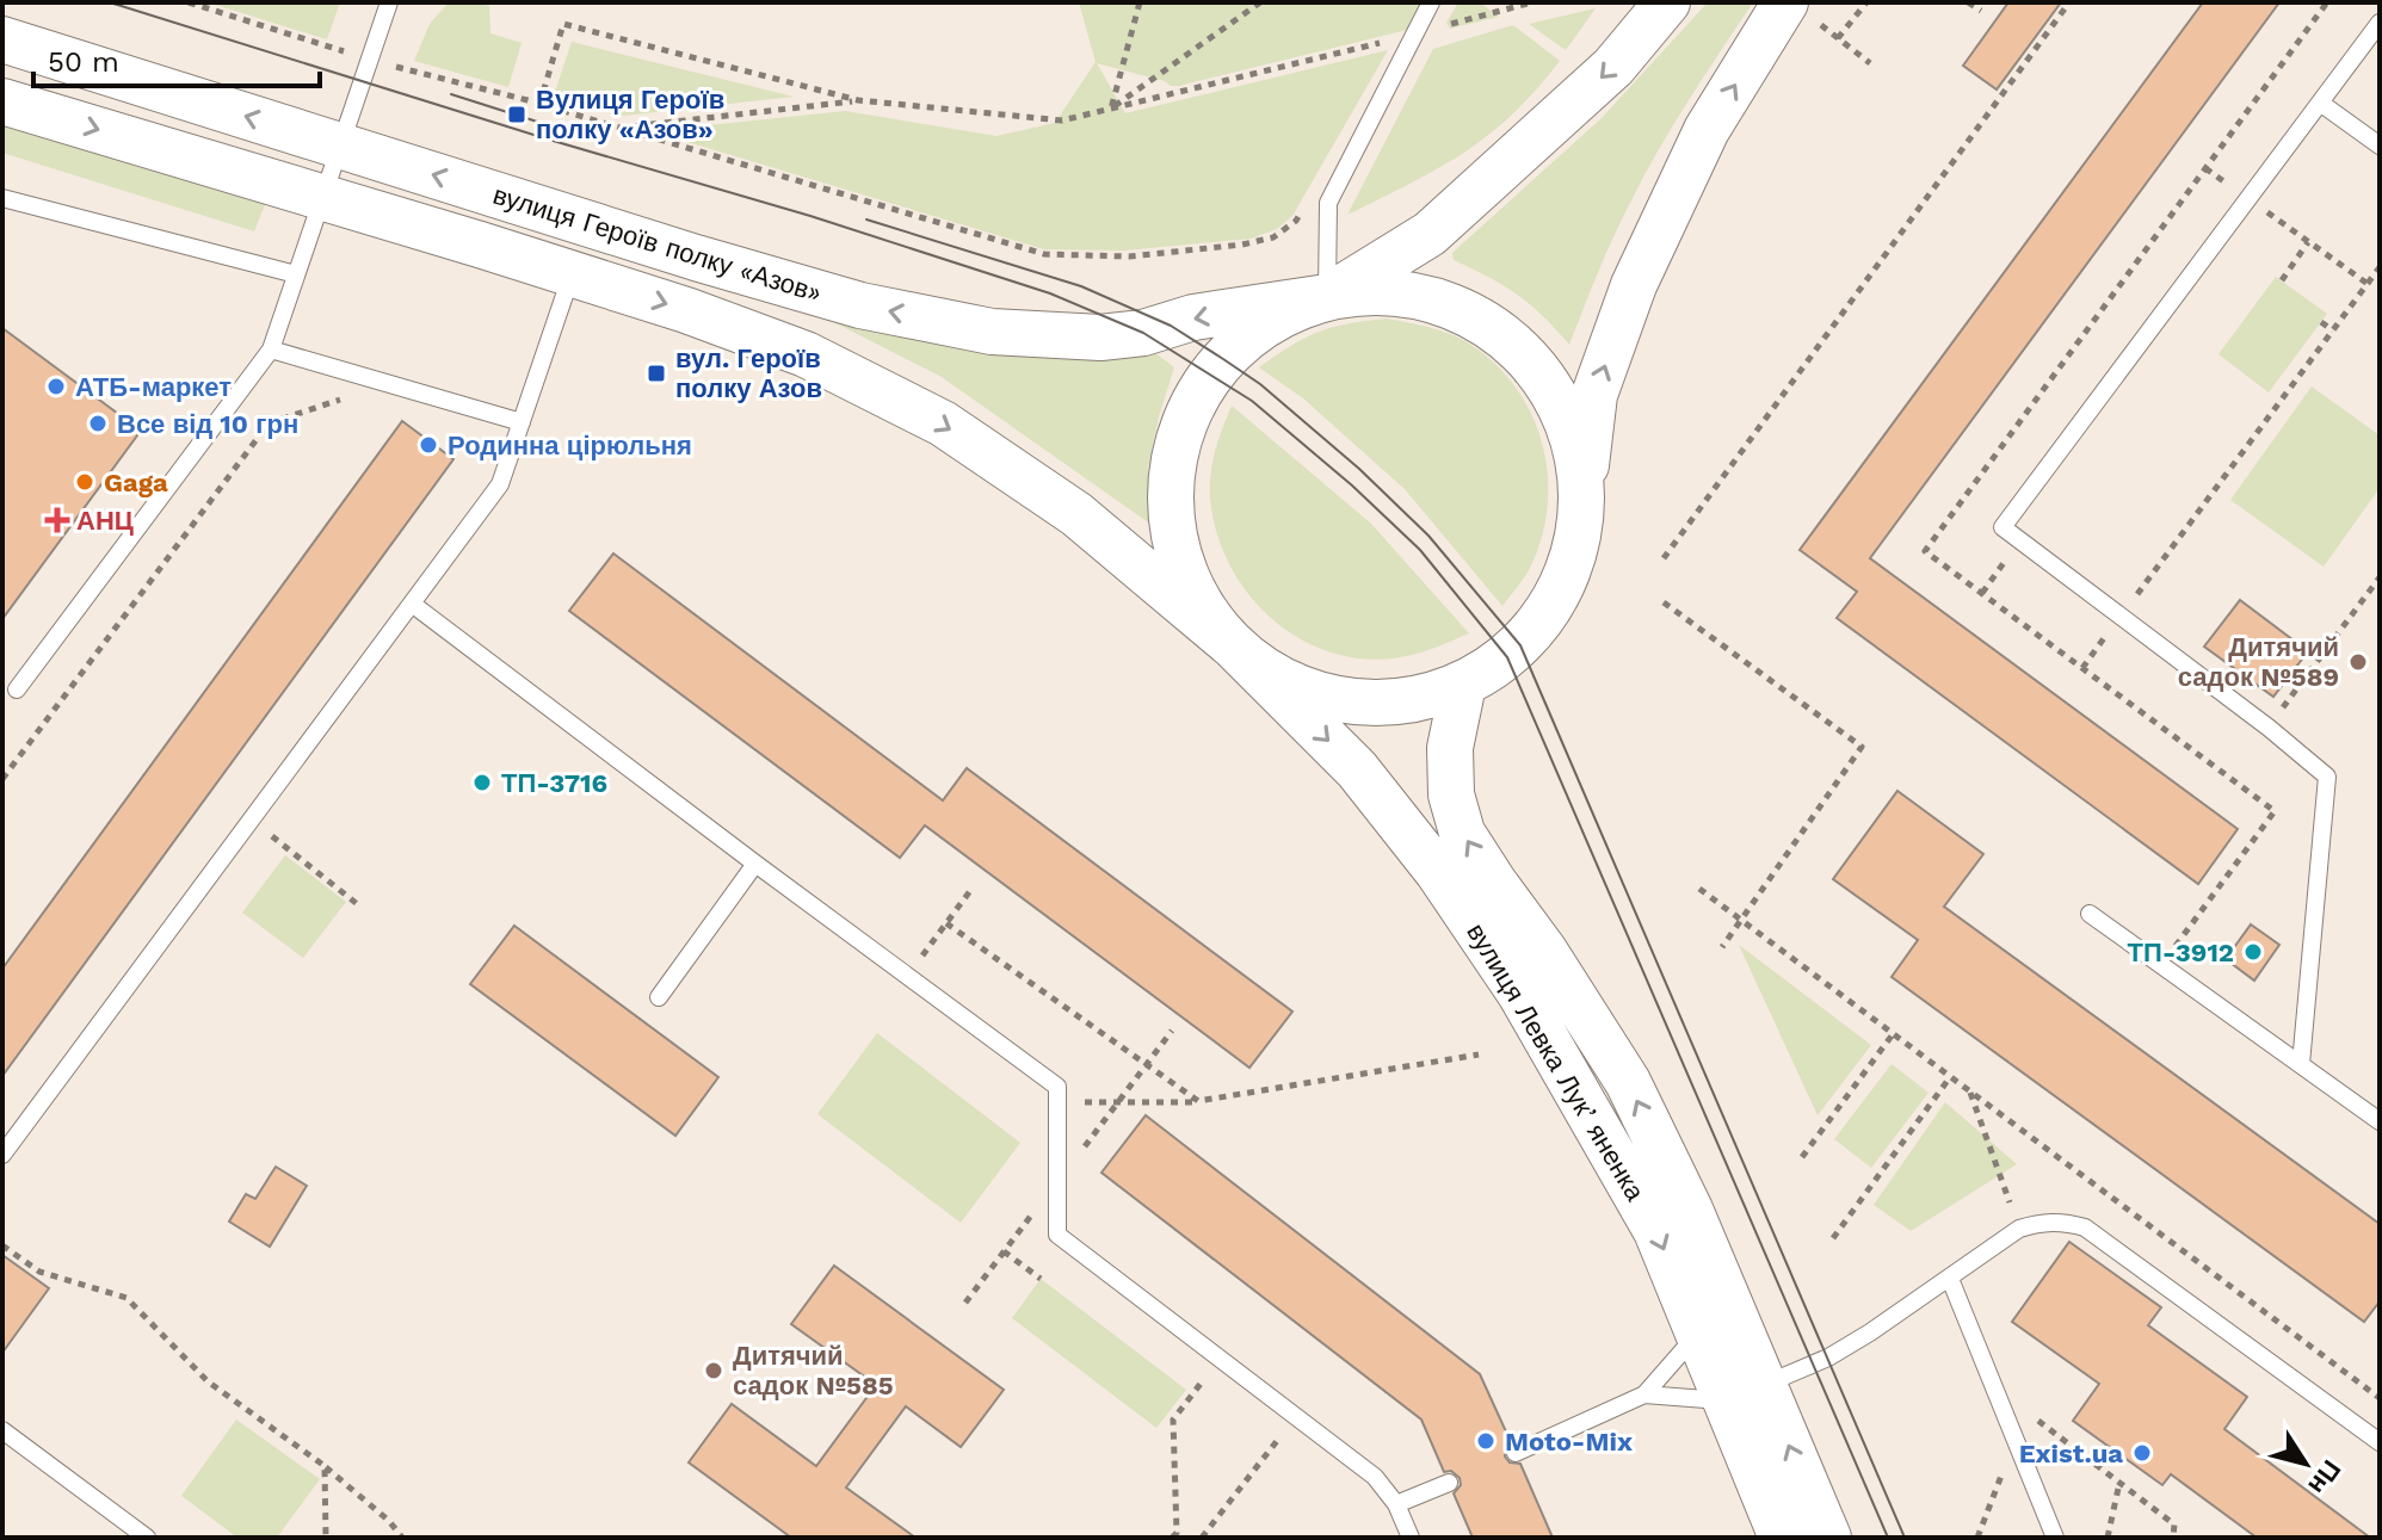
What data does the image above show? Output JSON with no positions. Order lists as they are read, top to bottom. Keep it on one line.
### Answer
{"streets":{"main road":["вулиця Героїв полку «Азов»","вулиця Левка Лукʼяненка"]},"crossings":[["вулиця Героїв полку «Азов»","вулиця Левка Лукʼяненка"]],"places":{"transit":["Вулиця Героїв полку «Азов»","вул. Героїв полку Азов"],"other":["АТБ-маркет","Все від 10 грн","Родинна цірюльня","Gaga","Дитячий садок №589","ТП-3716","ТП-3912","Дитячий садок №585","Moto-Mix","Exist.ua"],"health":["АНЦ"]},"scale_bar":"50 m","north":"bottom right"}
